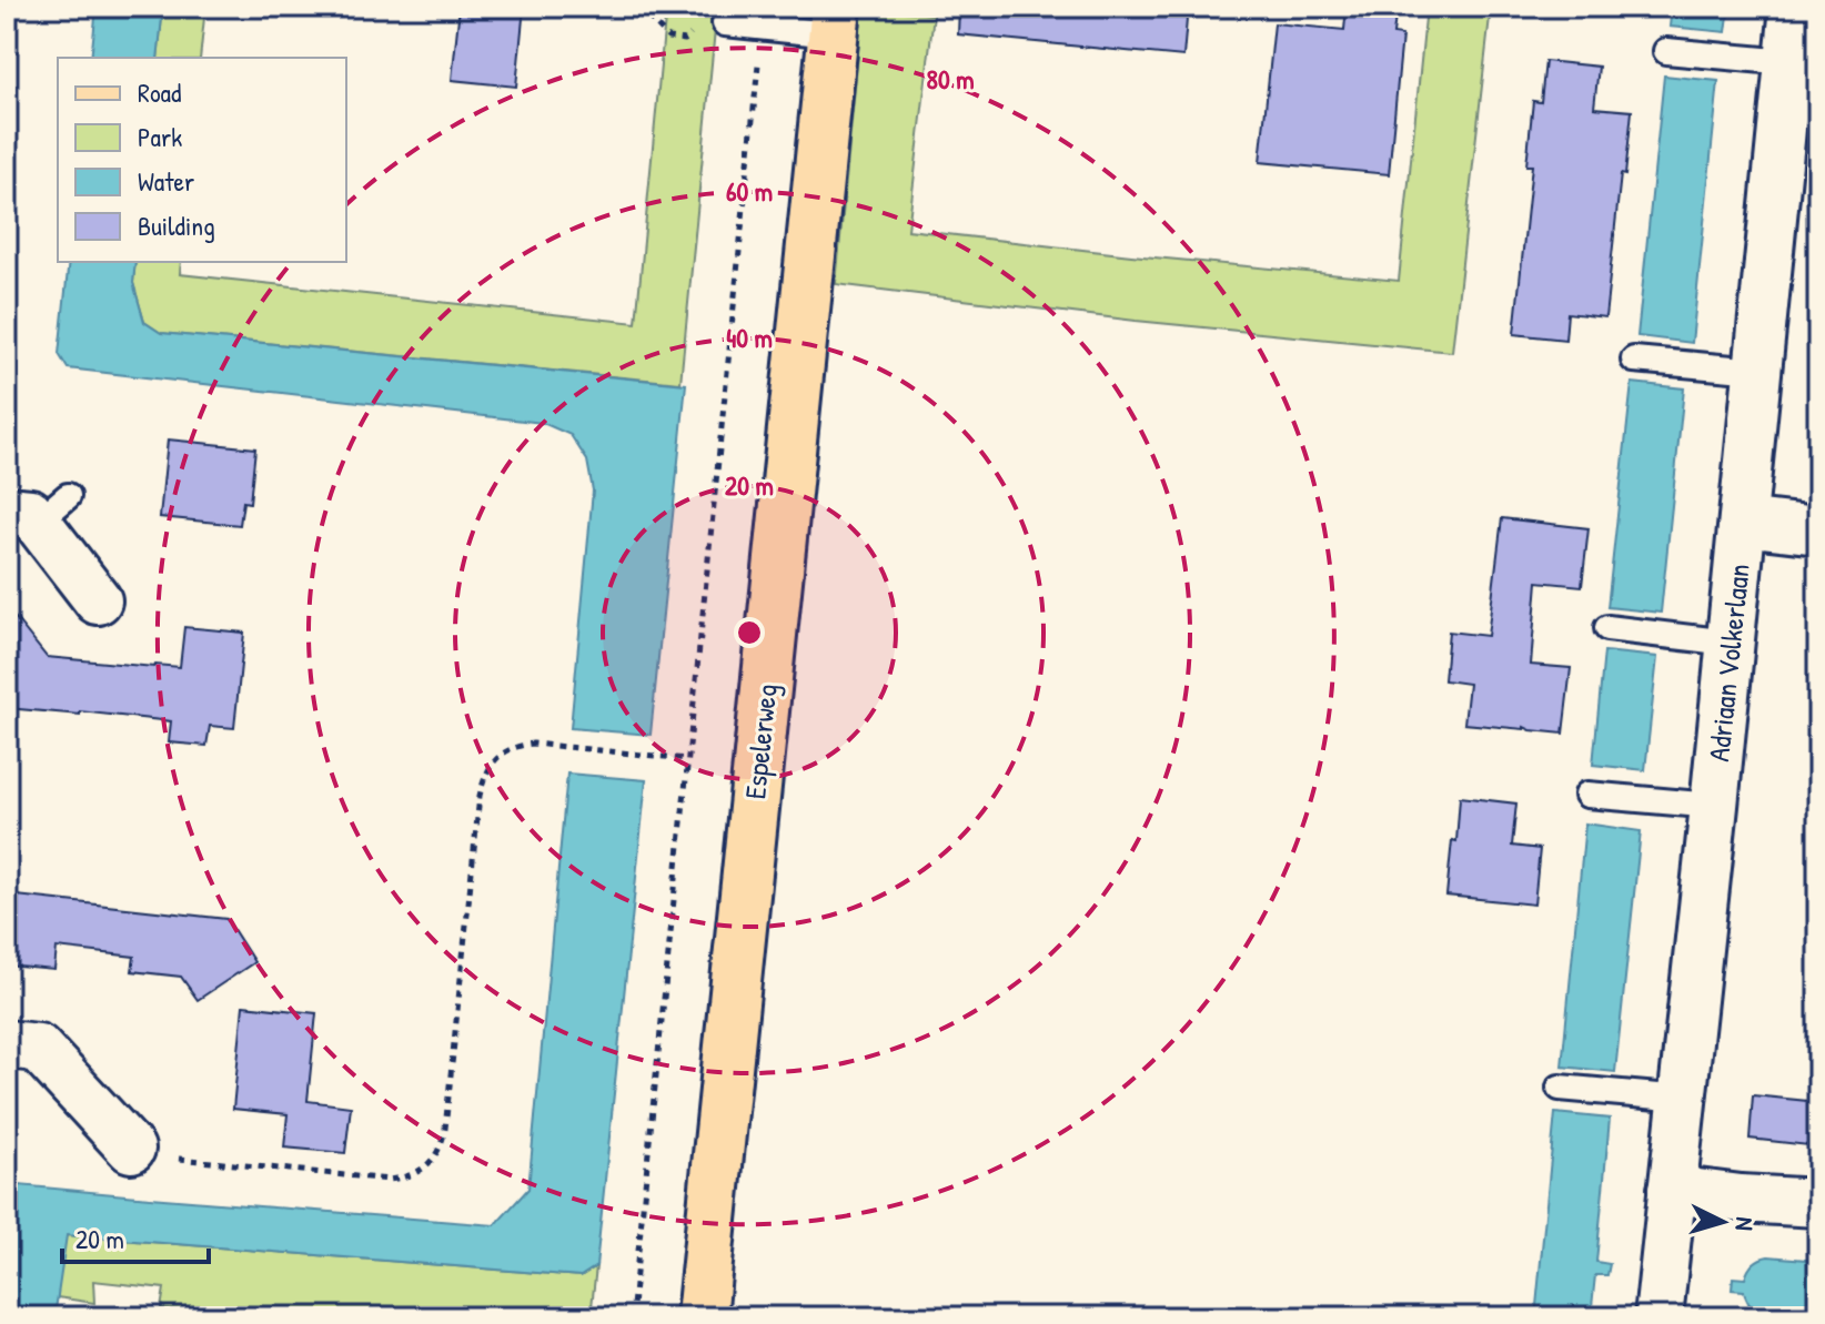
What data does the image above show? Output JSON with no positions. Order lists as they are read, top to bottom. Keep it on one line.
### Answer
{"streets":{"main road":["Espelerweg"],"street":["Adriaan Volkerlaan"]},"legend":["Road","Park","Water","Building"],"scale_bar":"20 m","north":"right","rings":["80 m","60 m","40 m","20 m"]}
